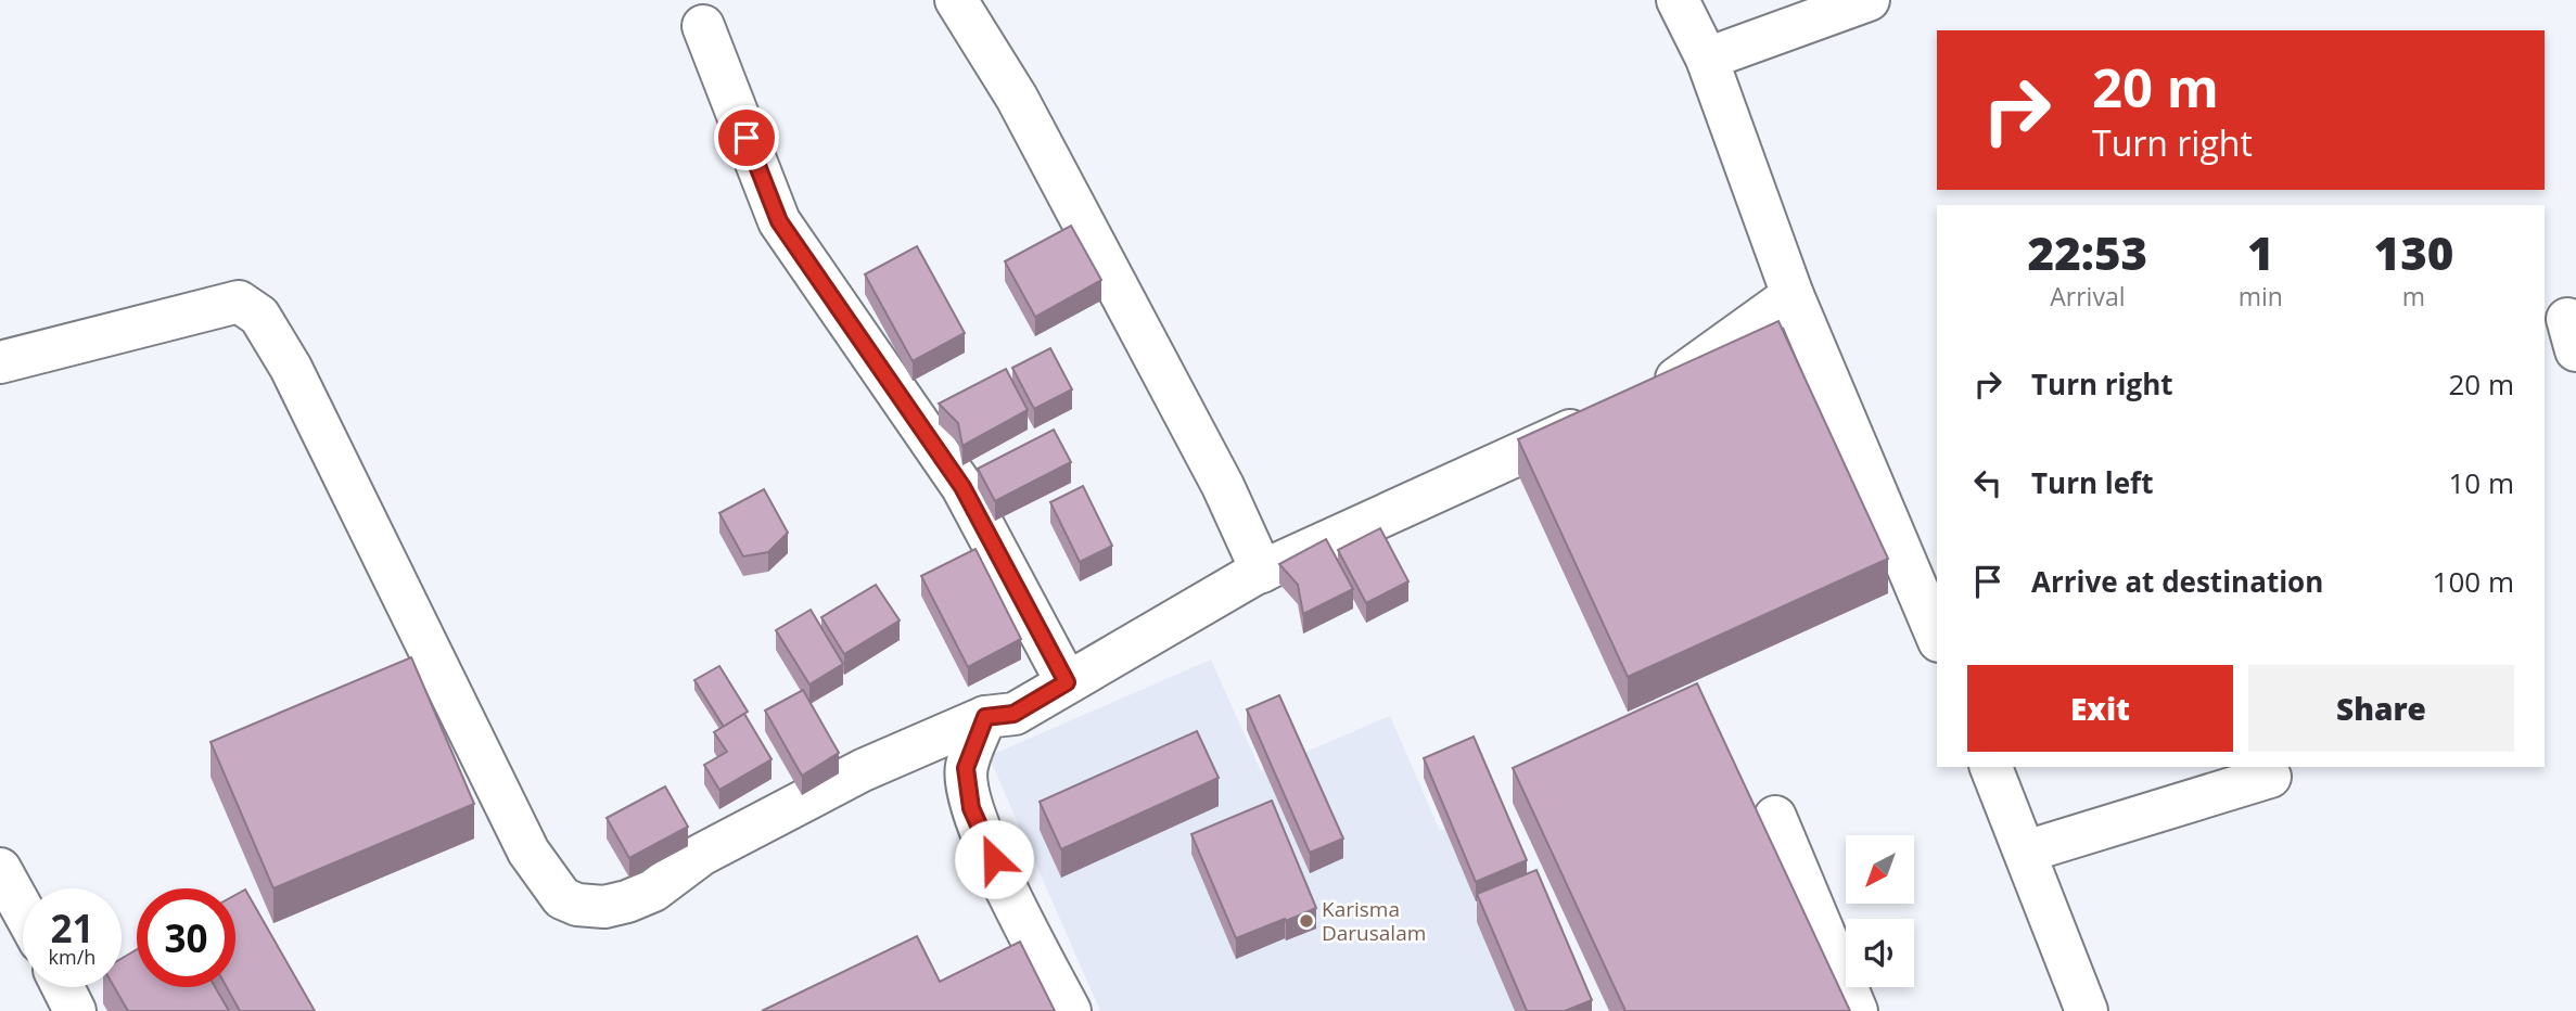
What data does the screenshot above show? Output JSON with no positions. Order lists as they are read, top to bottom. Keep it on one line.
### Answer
{"places":["Karisma Darusalam"],"north":"bottom left","page":{"turn":["20 m","Turn right"],"eta":["22:53","Arrival","1","min","130","m"],"list":[{"name":"Turn right","value":"20 m"},{"name":"Turn left","value":"10 m"},{"name":"Arrive at destination","value":"100 m"}],"buttons":["Exit","Share"],"speed":"21 km/h","limit":"30"}}
